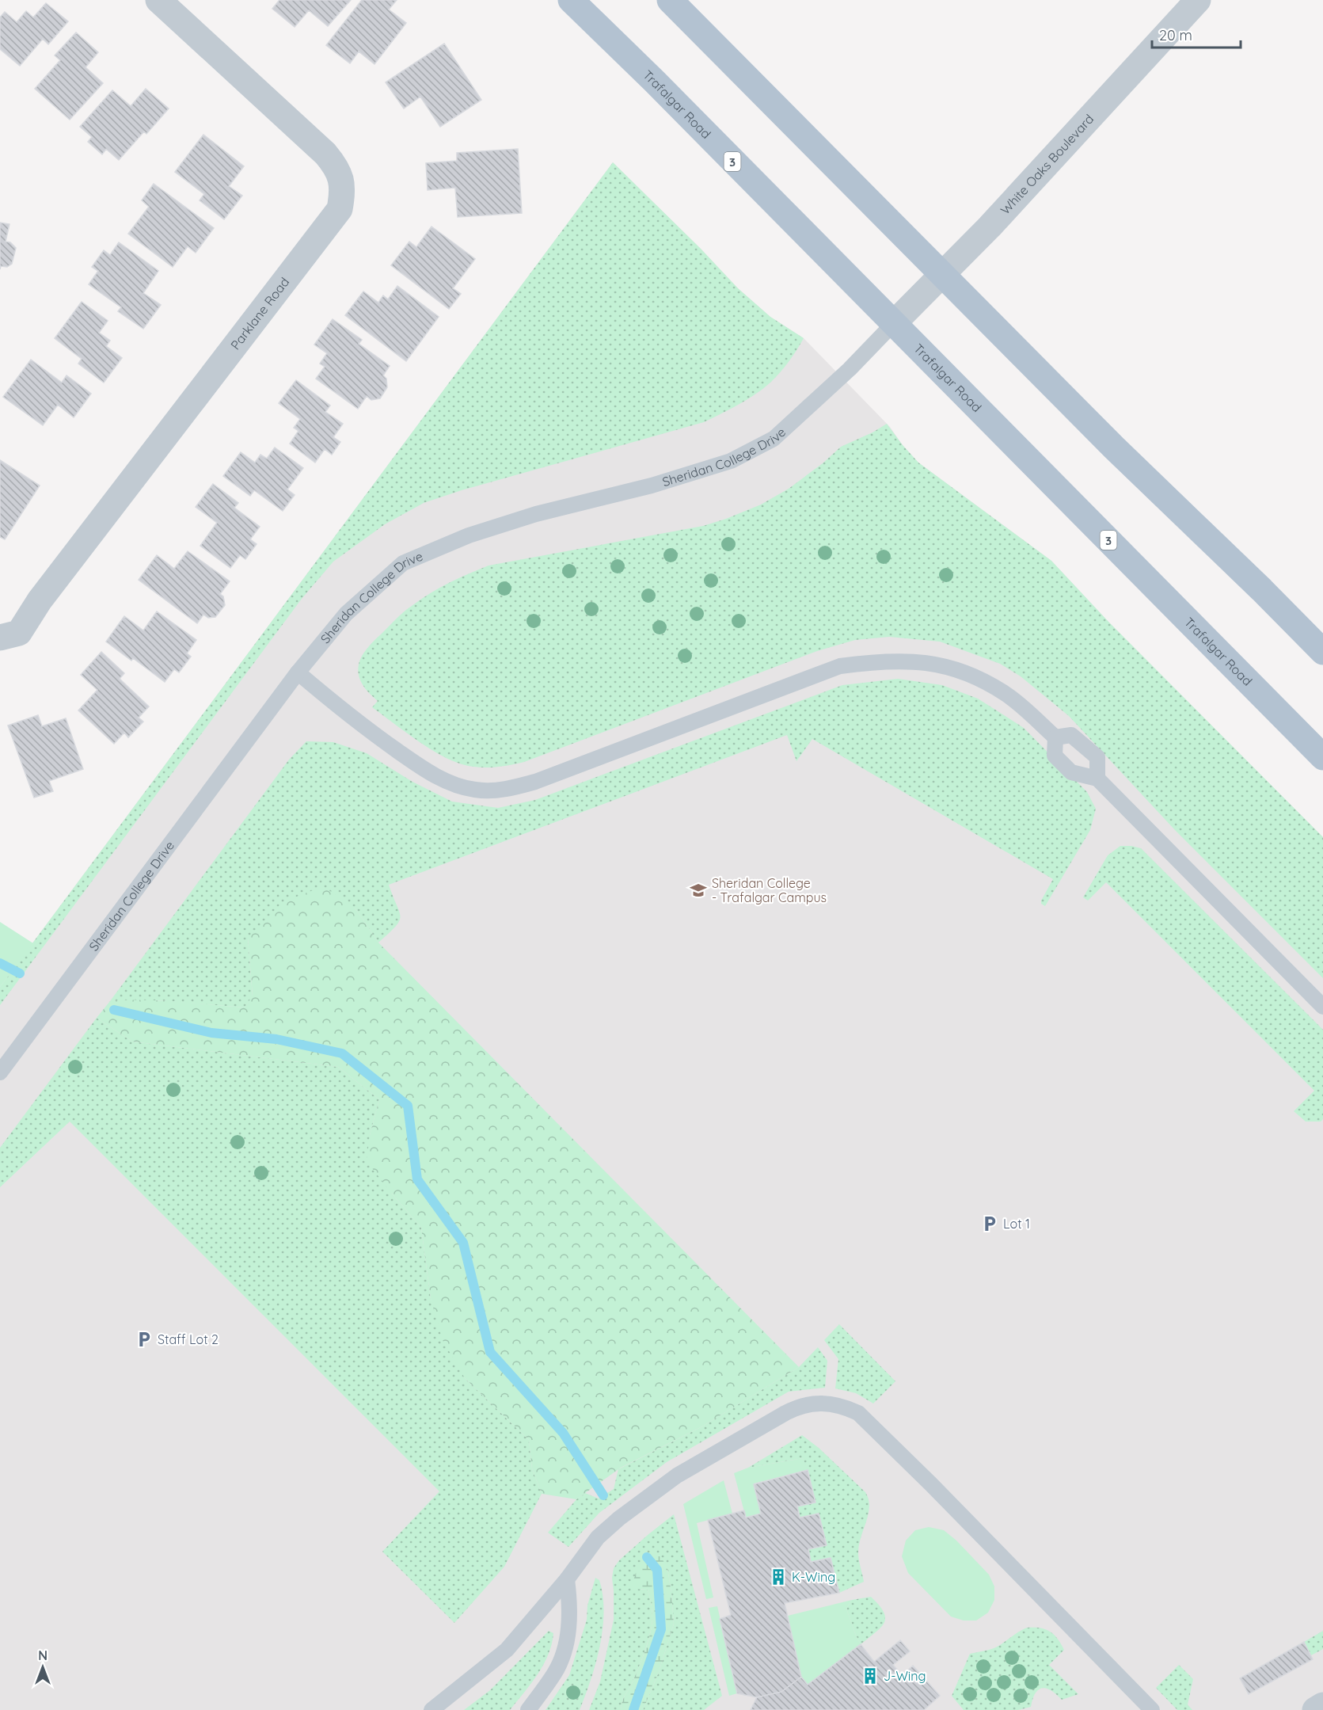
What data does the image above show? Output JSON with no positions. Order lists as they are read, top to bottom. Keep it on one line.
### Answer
{"streets":{"main road":["Trafalgar Road","3"],"street":["White Oaks Boulevard","Parklane Road"],"lane":["Sheridan College Drive"]},"crossings":[["Trafalgar Road","White Oaks Boulevard"],["Trafalgar Road","Sheridan College Drive"],["White Oaks Boulevard","Sheridan College Drive"]],"places":{"school or university":["Sheridan College - Trafalgar Campus"],"parking":["Lot 1","Staff Lot 2"],"building":["K-Wing","J-Wing"]},"scale_bar":"20 m","north":"top"}
